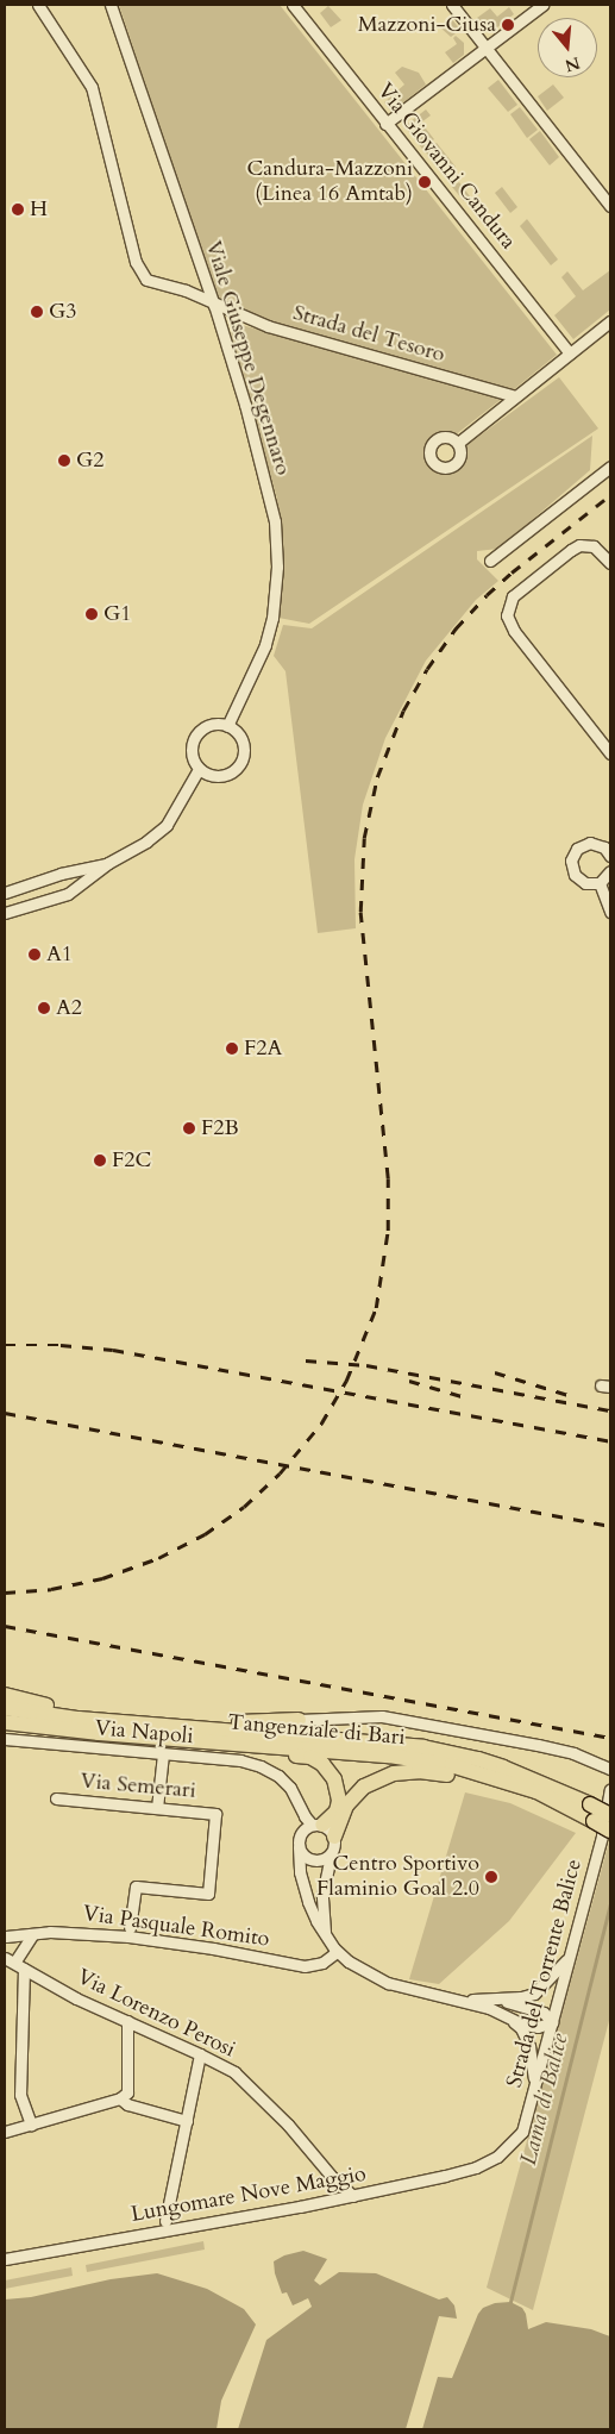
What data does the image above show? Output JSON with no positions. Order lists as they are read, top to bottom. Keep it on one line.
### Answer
{"streets":{"highway":["Tangenziale di Bari"],"street":["Via Giovanni Candura","Strada del Tesoro","Viale Giuseppe Degennaro","Via Napoli","Via Semerari","Via Pasquale Romito","Strada del Torrente Balice","Via Lorenzo Perosi","Lungomare Nove Maggio"]},"crossings":[["Strada del Tesoro","Viale Giuseppe Degennaro"],["Strada del Torrente Balice","Lungomare Nove Maggio"],["Via Lorenzo Perosi","Lungomare Nove Maggio"]],"water":["Lama di Balice"],"places":["Mazzoni-Ciusa","Candura-Mazzoni (Linea 16 Amtab)","H","G3","G2","G1","A1","A2","F2A","F2B","F2C","Centro Sportivo Flaminio Goal 2.0"],"north":"bottom"}
